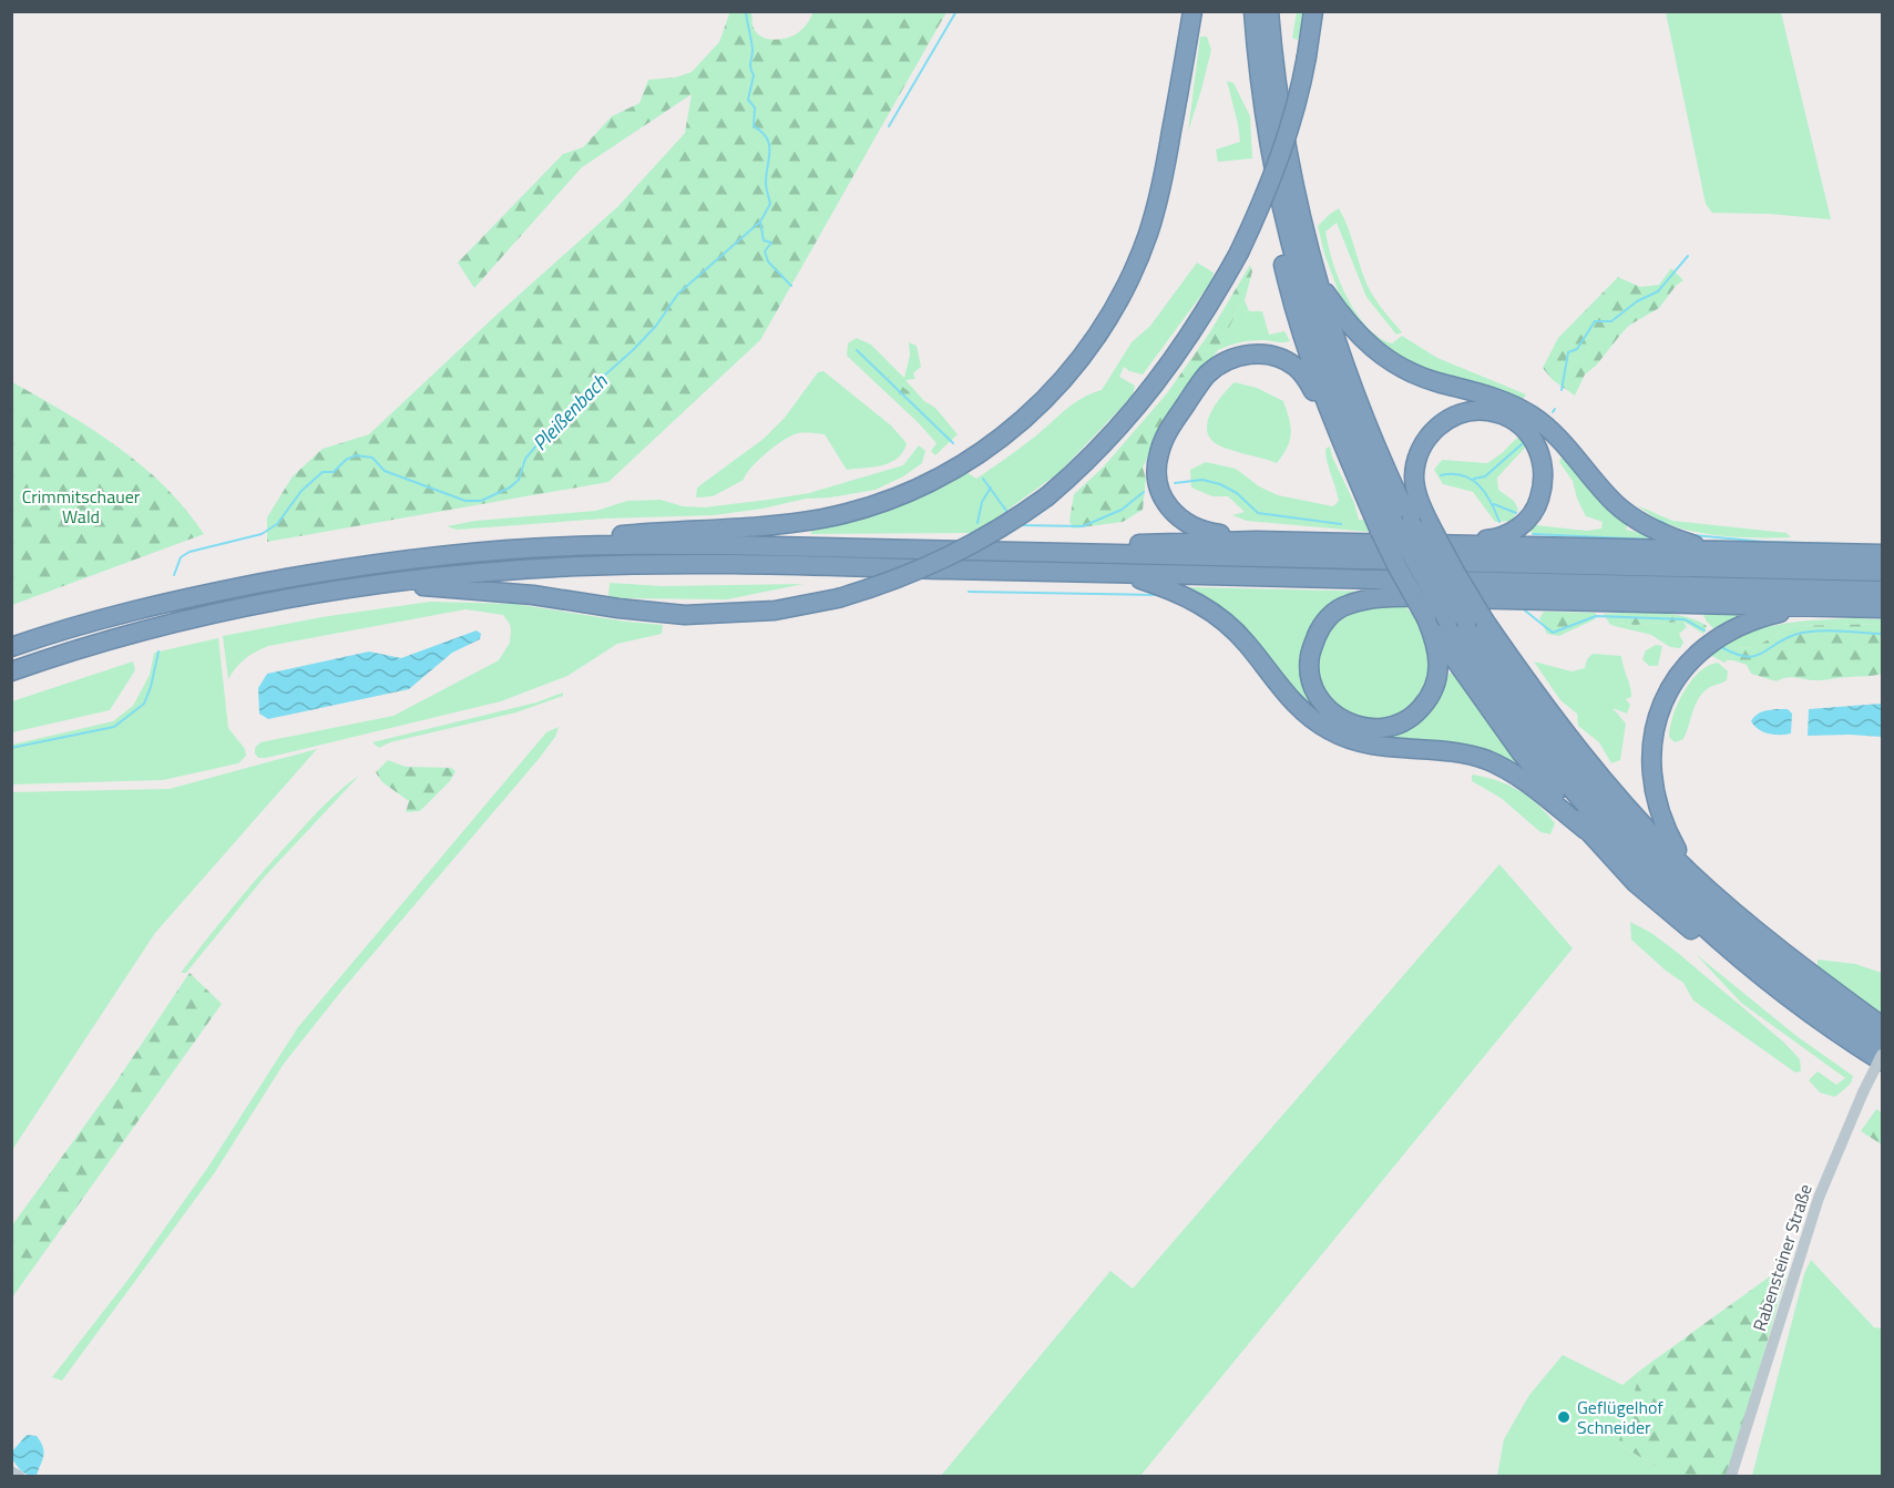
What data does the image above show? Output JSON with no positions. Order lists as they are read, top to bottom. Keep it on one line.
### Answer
{"streets":{"street":["Rabensteiner Straße"]},"water":["Pleißenbach"],"parks":["Crimmitschauer Wald"],"places":["Geflügelhof Schneider"]}
